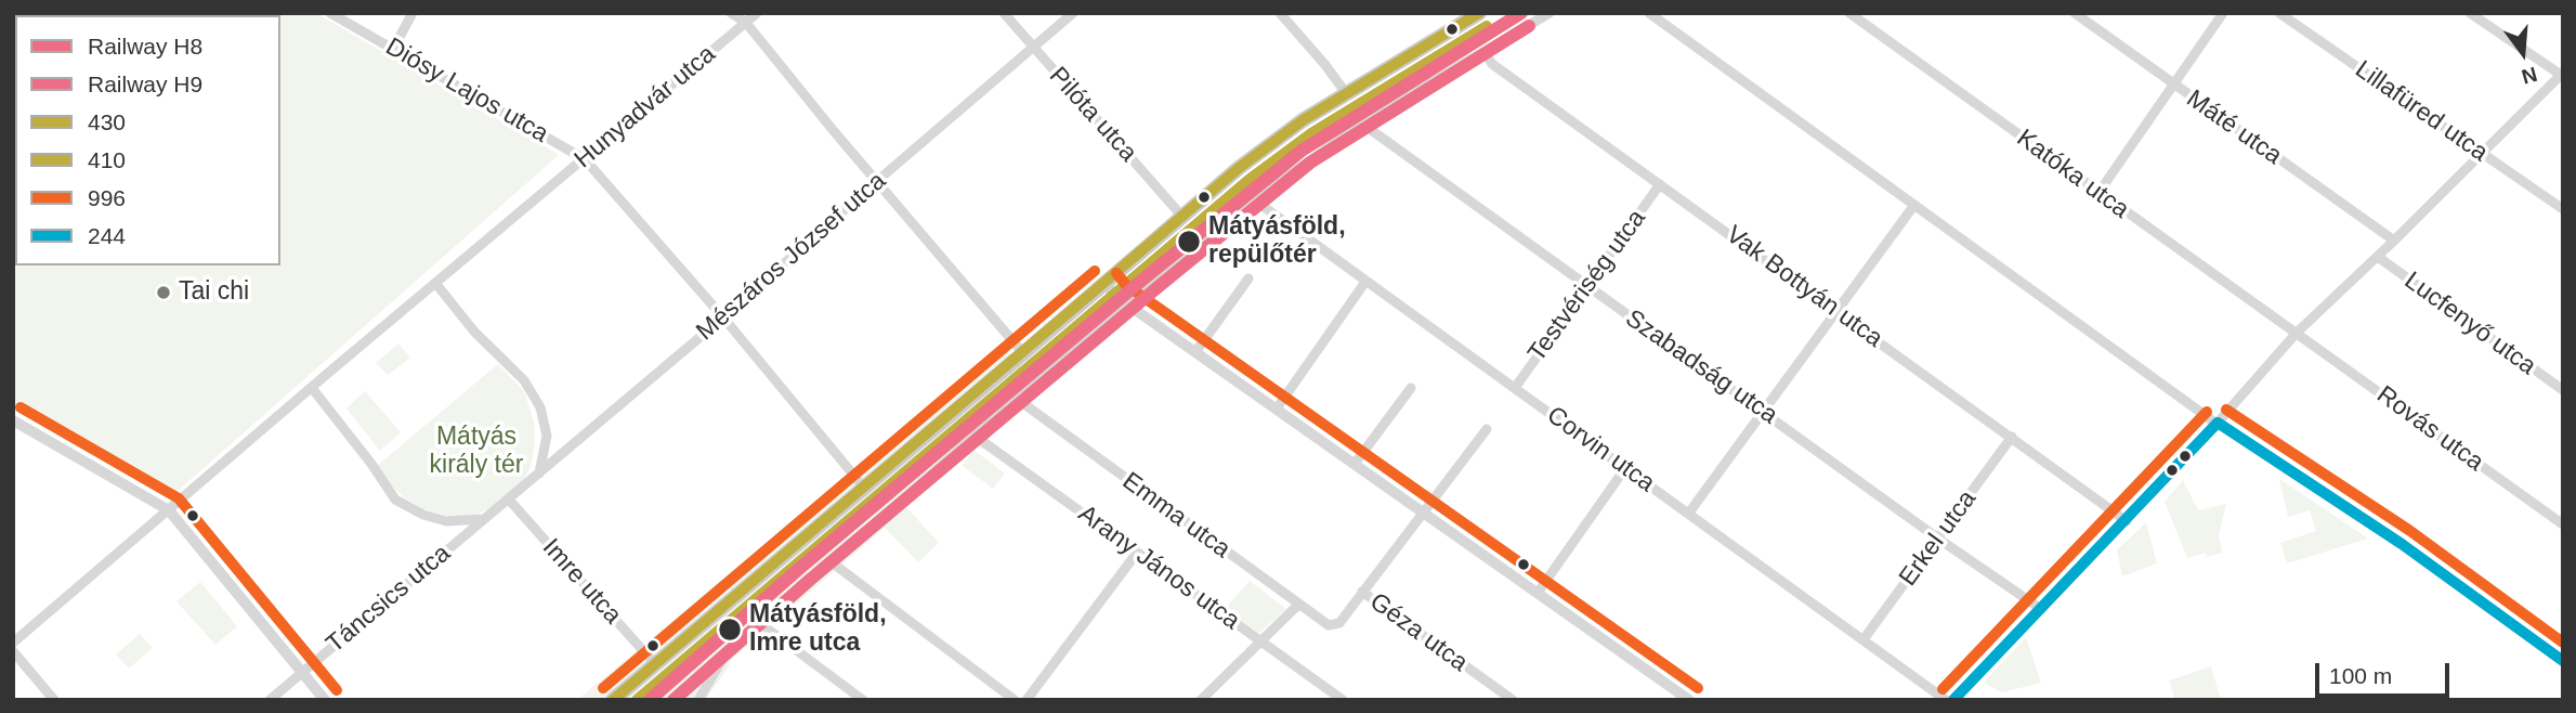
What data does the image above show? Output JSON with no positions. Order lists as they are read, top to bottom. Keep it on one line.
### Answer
{"streets":{"street":["Diósy Lajos utca","Hunyadvár utca","Lillafüred utca","Pilóta utca","Máté utca","Katóka utca","Mészáros József utca","Testvériség utca","Vak Bottyán utca","Lucfenyő utca","Szabadság utca","Rovás utca","Corvin utca","Emma utca","Erkel utca","Arany János utca","Imre utca","Táncsics utca","Géza utca"]},"crossings":[["Diósy Lajos utca","Hunyadvár utca"],["Diósy Lajos utca","Mészáros József utca"],["Pilóta utca","Mészáros József utca"],["Katóka utca","Rovás utca"],["Mészáros József utca","Imre utca"],["Mészáros József utca","Táncsics utca"],["Testvériség utca","Vak Bottyán utca"],["Testvériség utca","Szabadság utca"],["Testvériség utca","Corvin utca"],["Vak Bottyán utca","Erkel utca"],["Szabadság utca","Erkel utca"],["Corvin utca","Erkel utca"],["Emma utca","Géza utca"],["Imre utca","Táncsics utca"]],"parks":["Mátyás király tér"],"places":["Mátyásföld, repülőtér","Tai chi","Mátyásföld, Imre utca"],"lines":["rail line H8","transit line 430","rail line H9","transit line 410","transit line 996","transit line 244"],"legend":["Railway H8","Railway H9","430","410","996","244"],"scale_bar":"100 m","north":"bottom"}
